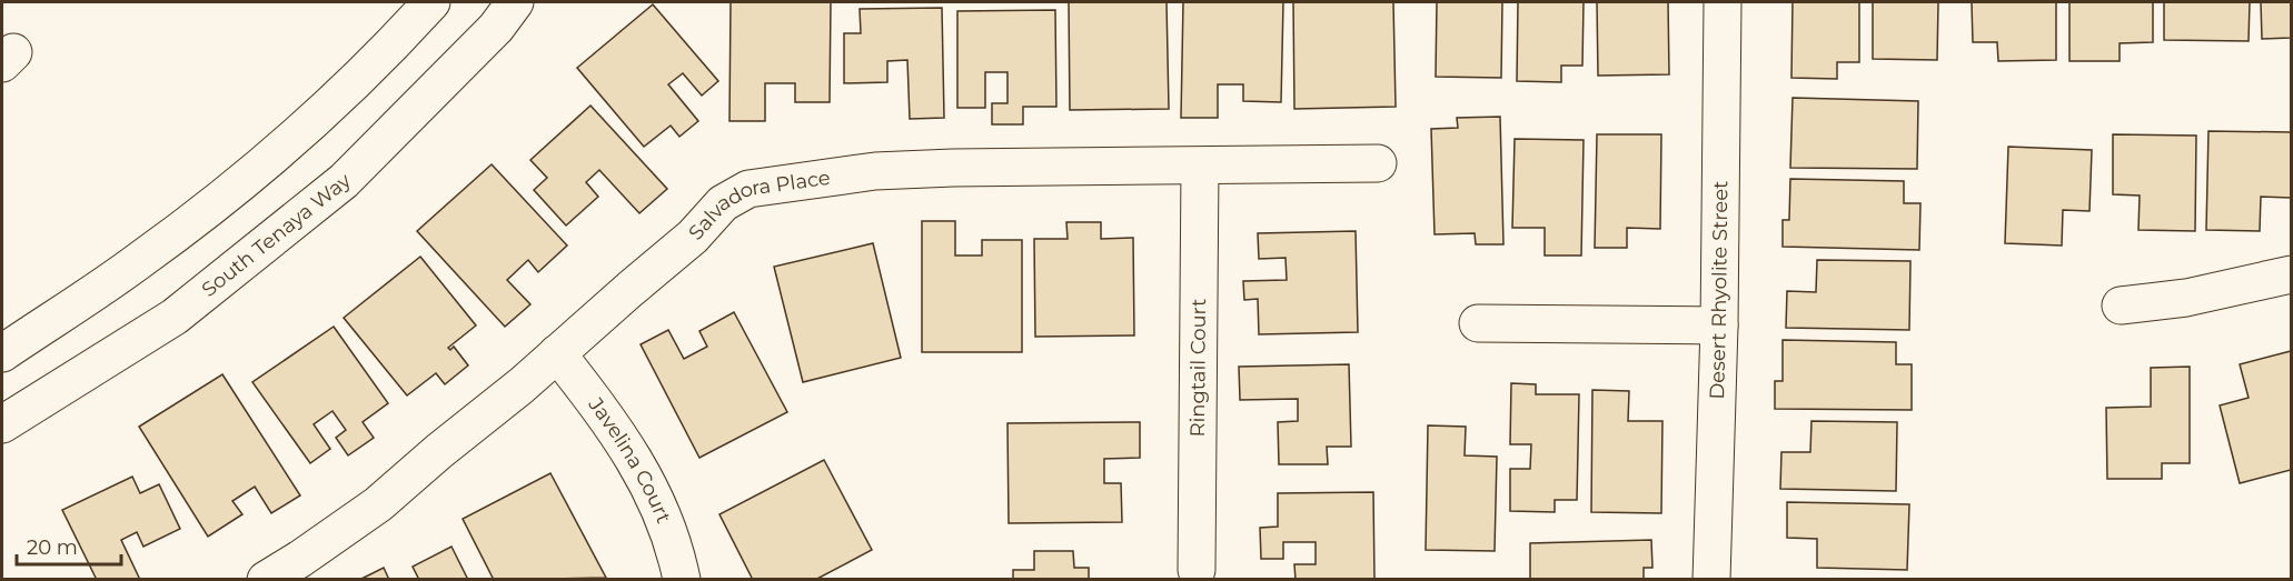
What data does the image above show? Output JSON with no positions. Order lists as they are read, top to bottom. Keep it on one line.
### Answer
{"streets":{"street":["Salvadora Place","South Tenaya Way","Desert Rhyolite Street","Ringtail Court","Javelina Court"]},"crossings":[["Salvadora Place","Ringtail Court"],["Salvadora Place","Javelina Court"]],"scale_bar":"20 m"}
